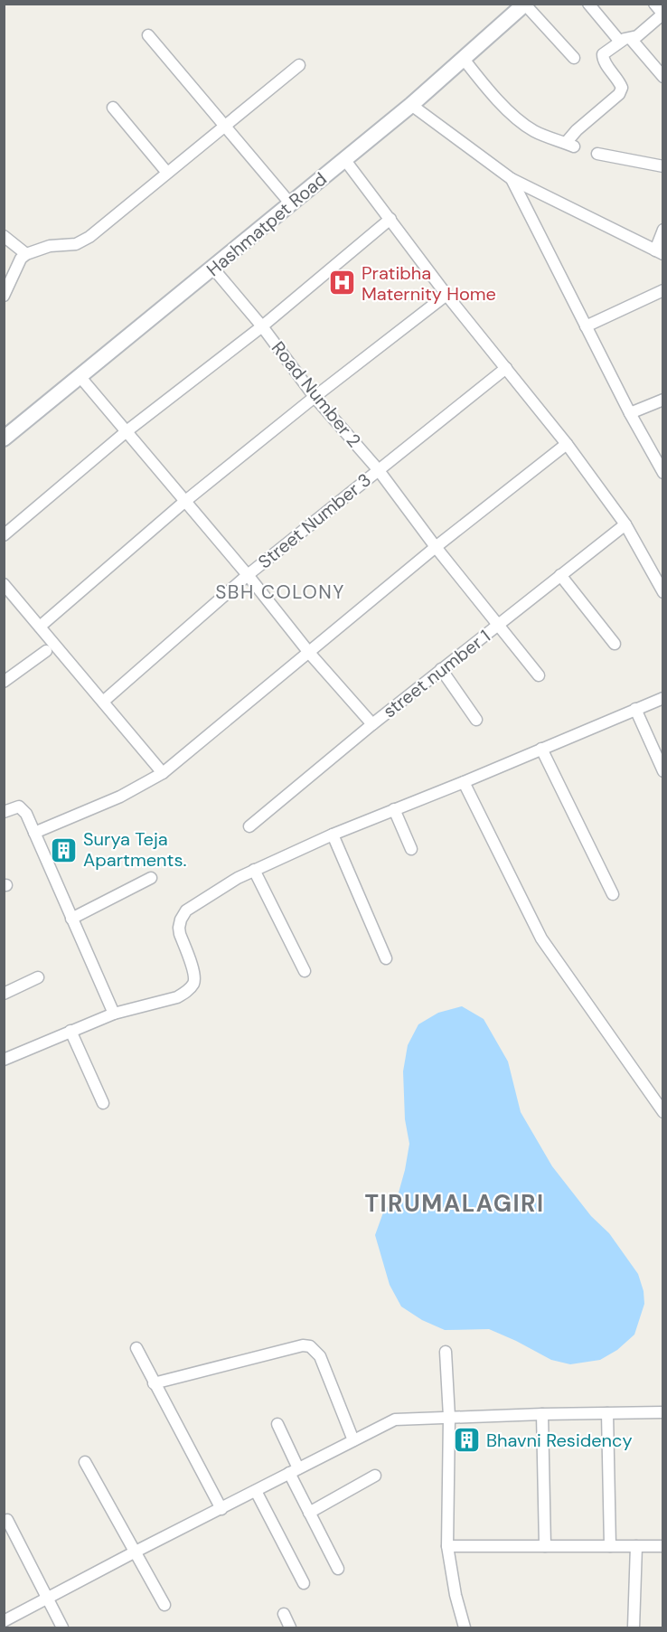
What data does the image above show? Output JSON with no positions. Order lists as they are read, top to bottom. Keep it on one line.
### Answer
{"streets":{"main road":["Hashmatpet Road"],"street":["Road Number 2","Street Number 3","street number 1"]},"crossings":[["Hashmatpet Road","Road Number 2"],["Road Number 2","Street Number 3"],["Road Number 2","street number 1"]],"districts":["SBH COLONY","TIRUMALAGIRI"],"places":{"hospital":["Pratibha Maternity Home"],"building":["Surya Teja Apartments.","Bhavni Residency"]}}
